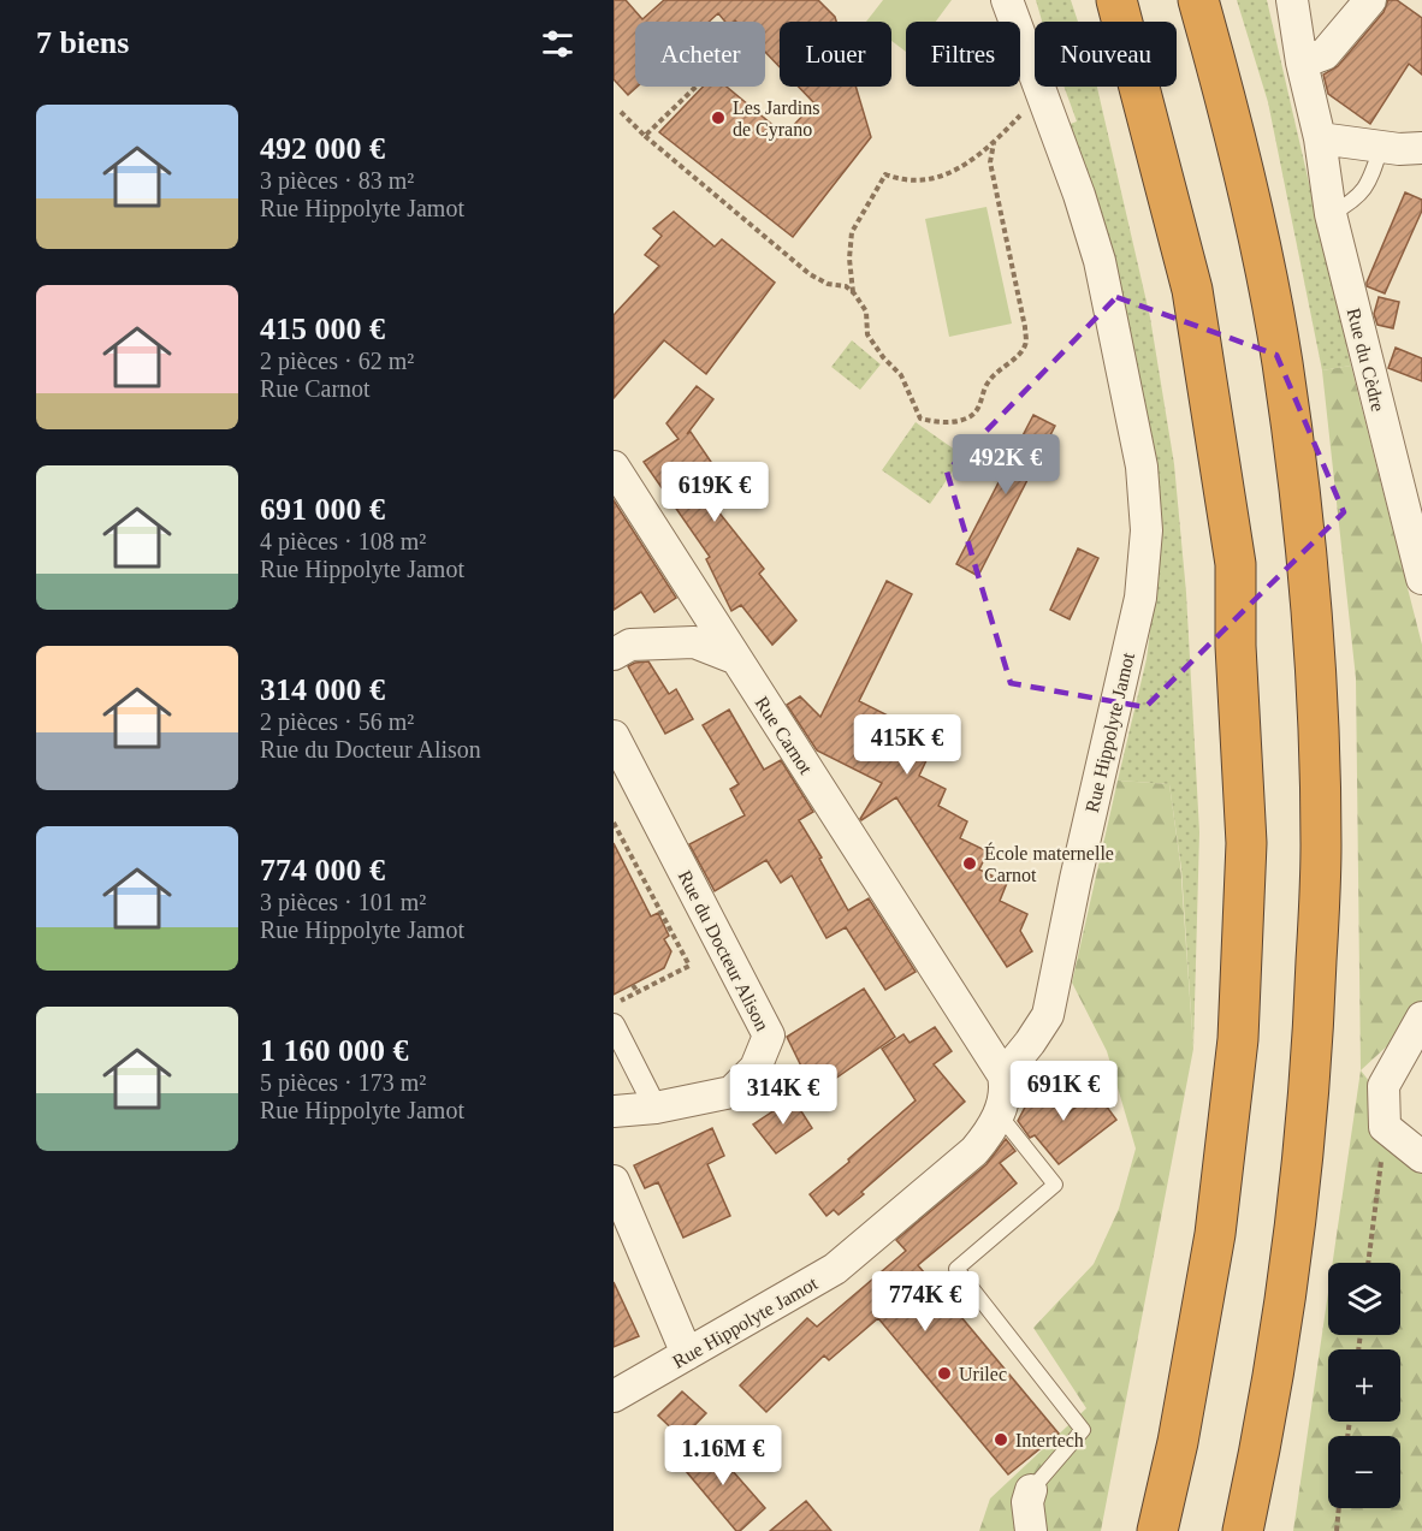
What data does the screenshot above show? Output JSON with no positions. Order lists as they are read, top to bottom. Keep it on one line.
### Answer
{"streets":{"street":["Rue du Cèdre","Rue Hippolyte Jamot","Rue Carnot","Rue du Docteur Alison"]},"crossings":[["Rue Hippolyte Jamot","Rue Carnot"]],"places":["Les Jardins de Cyrano","École maternelle Carnot","Urilec","Intertech"],"page":{"heading":"7 biens","chip":["Acheter","Louer","Filtres","Nouveau"],"list":[{"name":"492 000 €","note":"3 pièces · 83 m² · Rue Hippolyte Jamot"},{"name":"415 000 €","note":"2 pièces · 62 m² · Rue Carnot"},{"name":"691 000 €","note":"4 pièces · 108 m² · Rue Hippolyte Jamot"},{"name":"314 000 €","note":"2 pièces · 56 m² · Rue du Docteur Alison"},{"name":"774 000 €","note":"3 pièces · 101 m² · Rue Hippolyte Jamot"},{"name":"1 160 000 €","note":"5 pièces · 173 m² · Rue Hippolyte Jamot"}],"price":["492K €","619K €","415K €","691K €","314K €","774K €","1.16M €"],"map_buttons":["+","−"]}}
